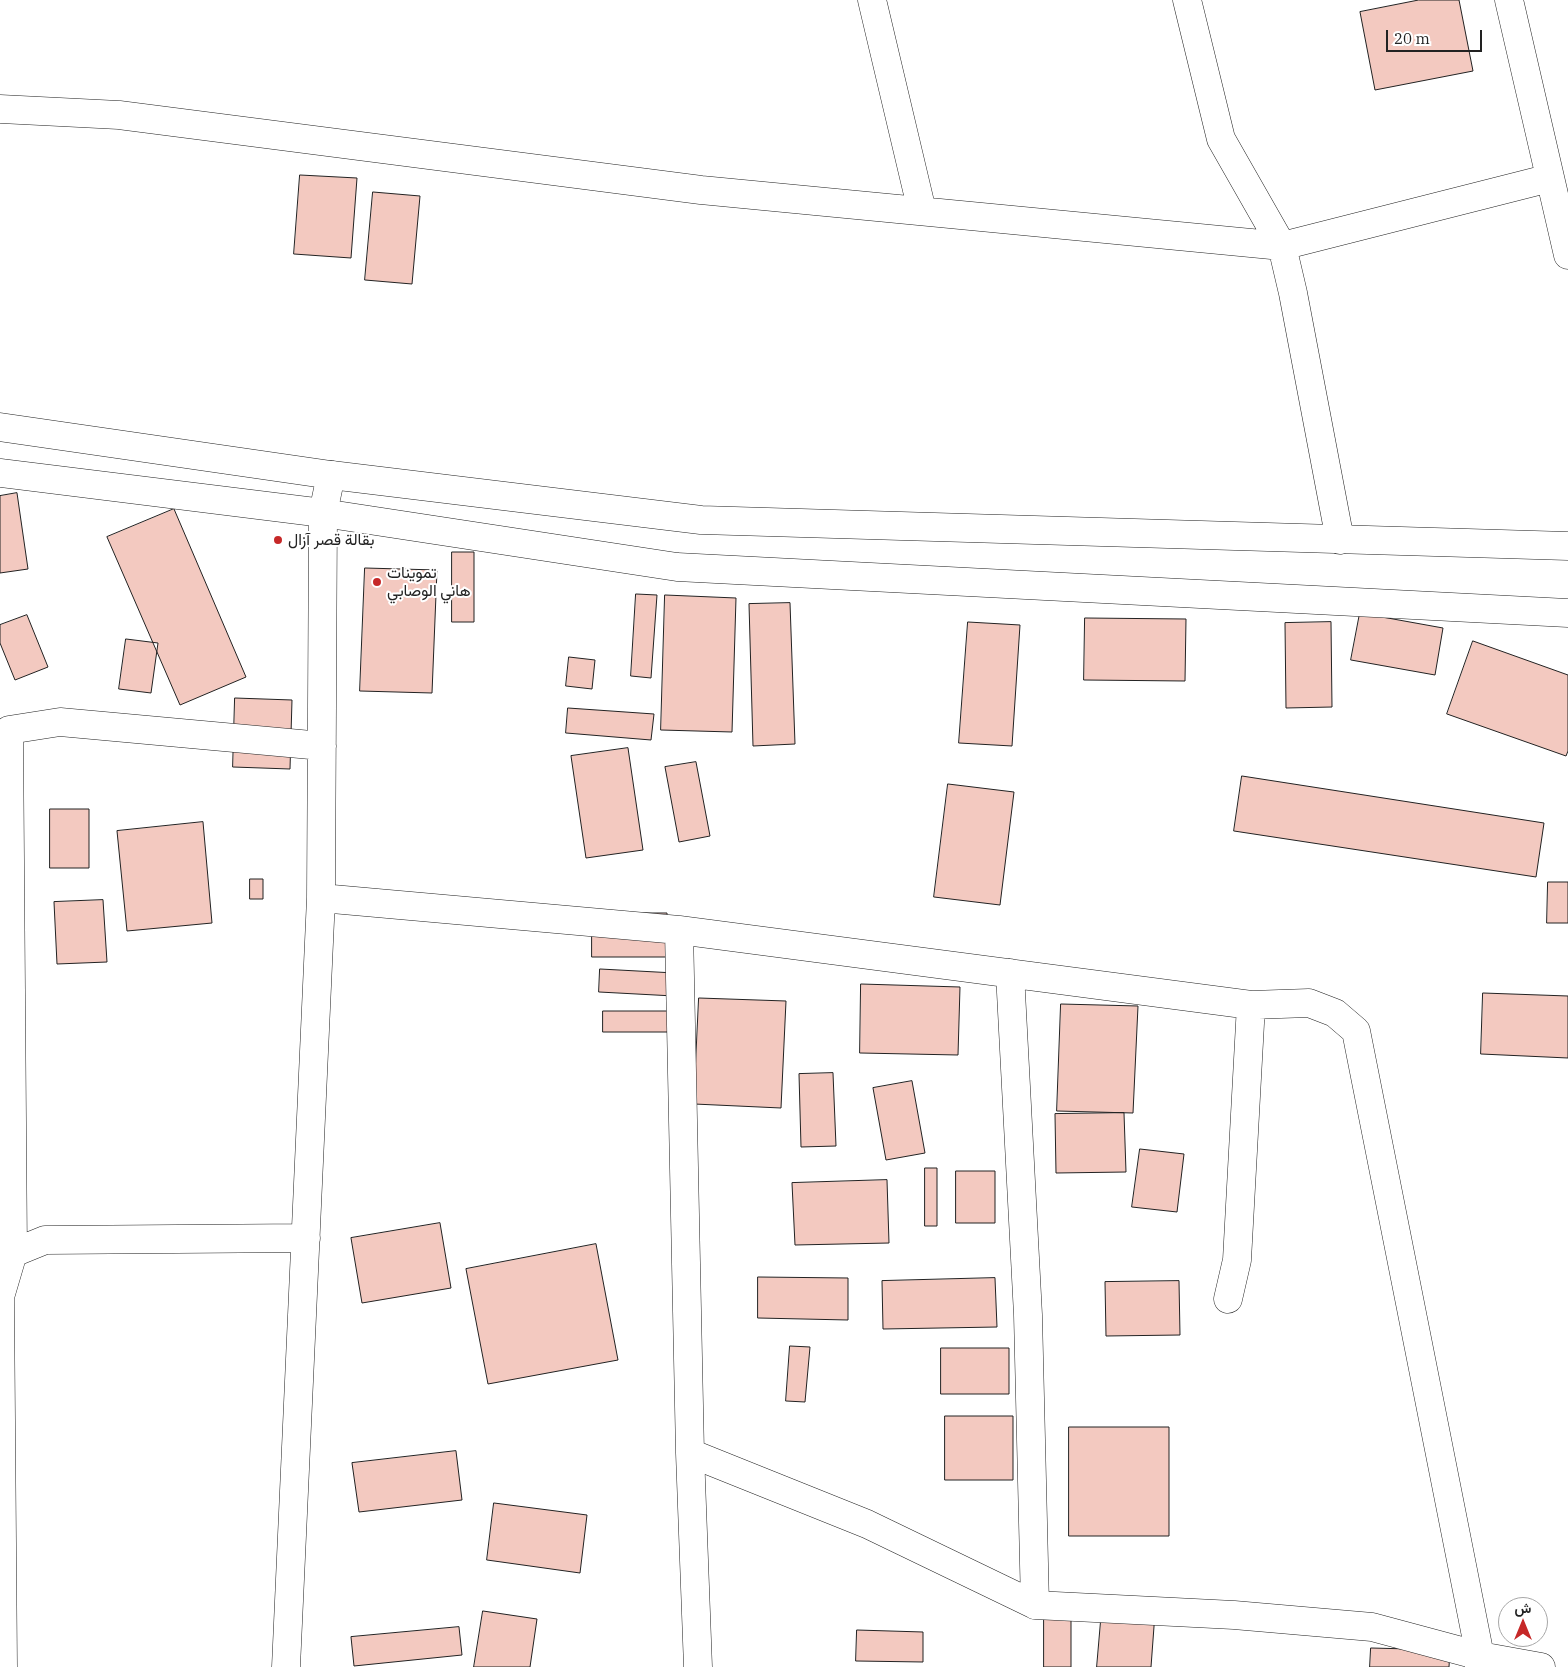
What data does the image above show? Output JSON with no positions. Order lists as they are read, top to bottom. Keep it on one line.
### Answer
{"places":["بقالة قصر آزال","تموينات هاني الوصابي"],"scale_bar":"20 m","north":"top"}
